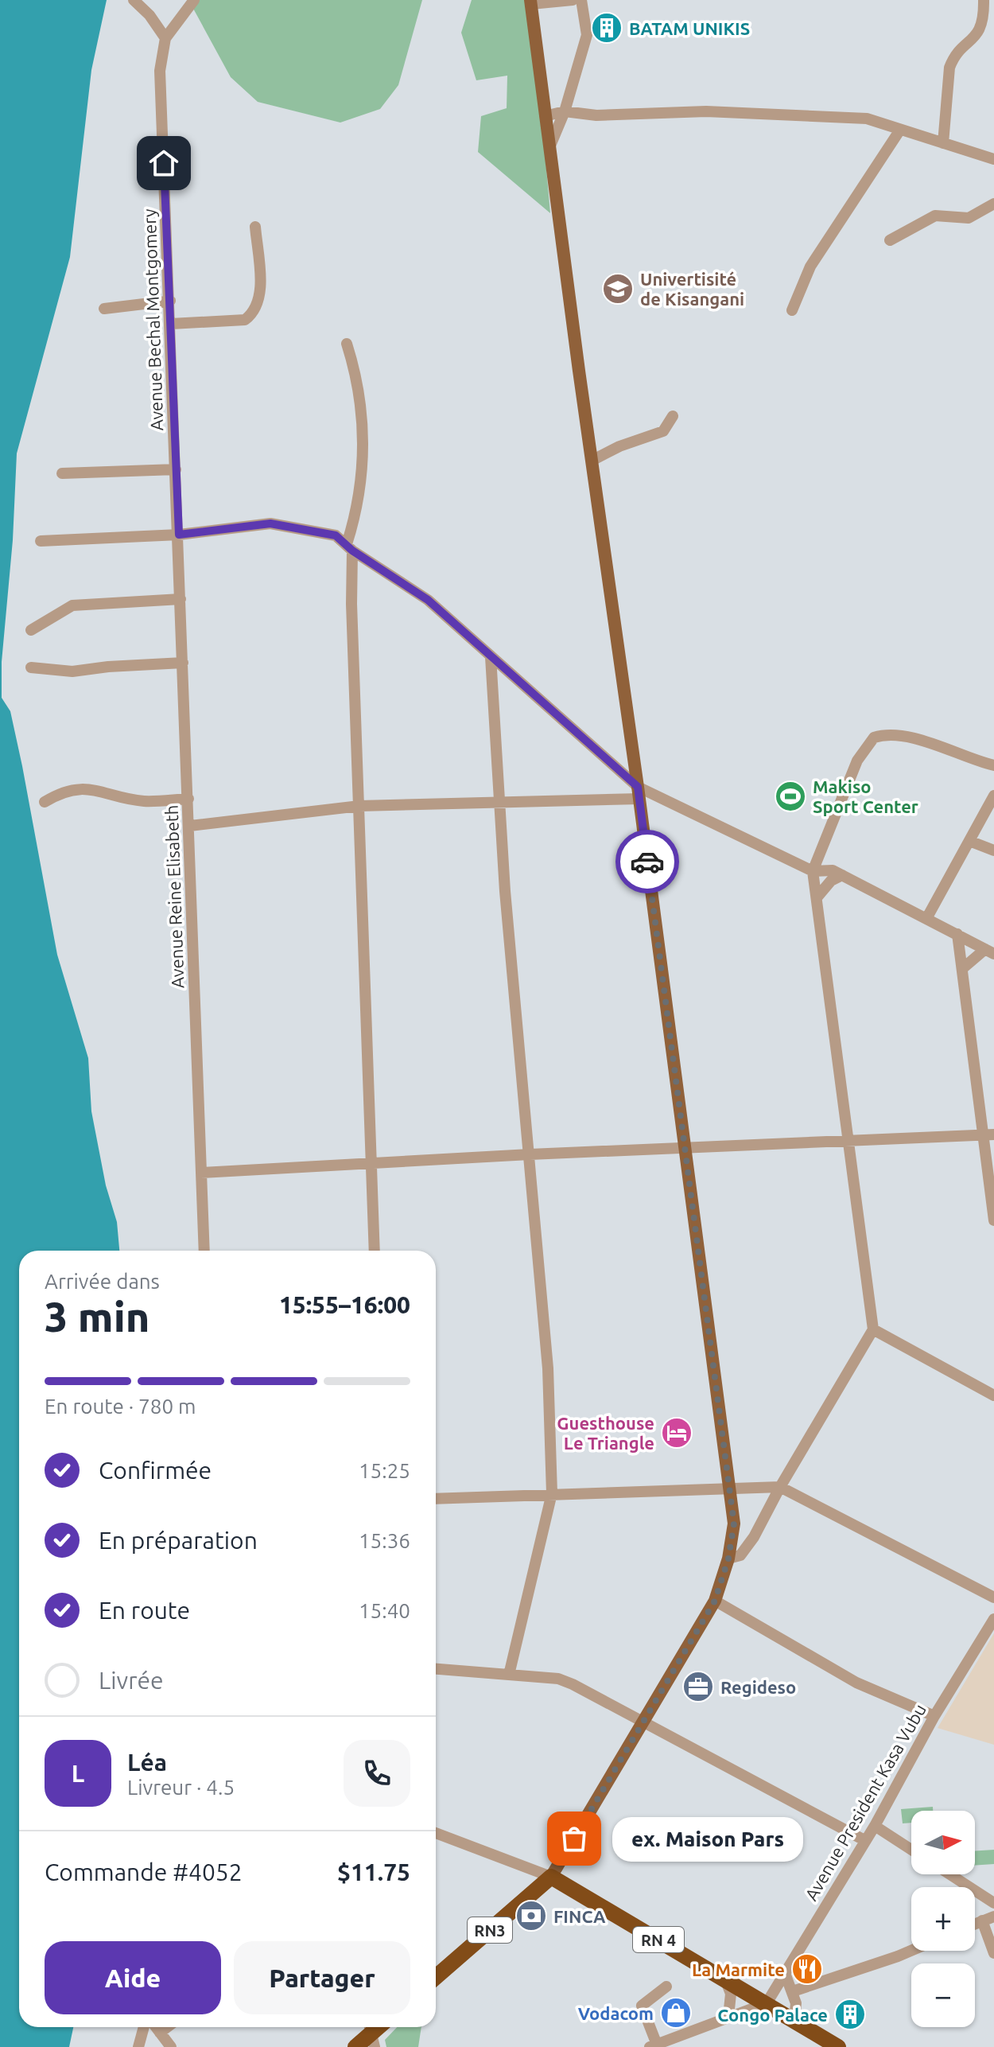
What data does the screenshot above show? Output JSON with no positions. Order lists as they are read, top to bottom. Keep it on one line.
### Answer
{"streets":{"highway":["RN3","RN 4"],"street":["Avenue Bechal Montgomery","Avenue Reine Elisabeth","Avenue President Kasa Vubu"]},"crossings":[["Avenue Bechal Montgomery","Avenue Reine Elisabeth"],["Avenue President Kasa Vubu","RN 4"],["RN3","RN 4"]],"places":{"building":["BATAM UNIKIS","Congo Palace"],"school or university":["Univertisité de Kisangani"],"sports":["Makiso Sport Center"],"hotel":["Guesthouse Le Triangle"],"office":["Regideso"],"other":["ex. Maison Pars"],"bank":["FINCA"],"restaurant":["La Marmite"],"shop":["Vodacom"]},"north":"right","page":{"heading":["3 min","Arrivée dans","15:55–16:00"],"panel":["Léa","Livreur · 4.5","Commande #4052","$11.75"],"bar":"En route · 780 m","list":[["Confirmée","15:25"],["En préparation","15:36"],["En route","15:40"],"Livrée"],"round":"L","map_buttons":["+","−"],"bubble":"ex. Maison Pars","buttons":["Aide","Partager"]}}
